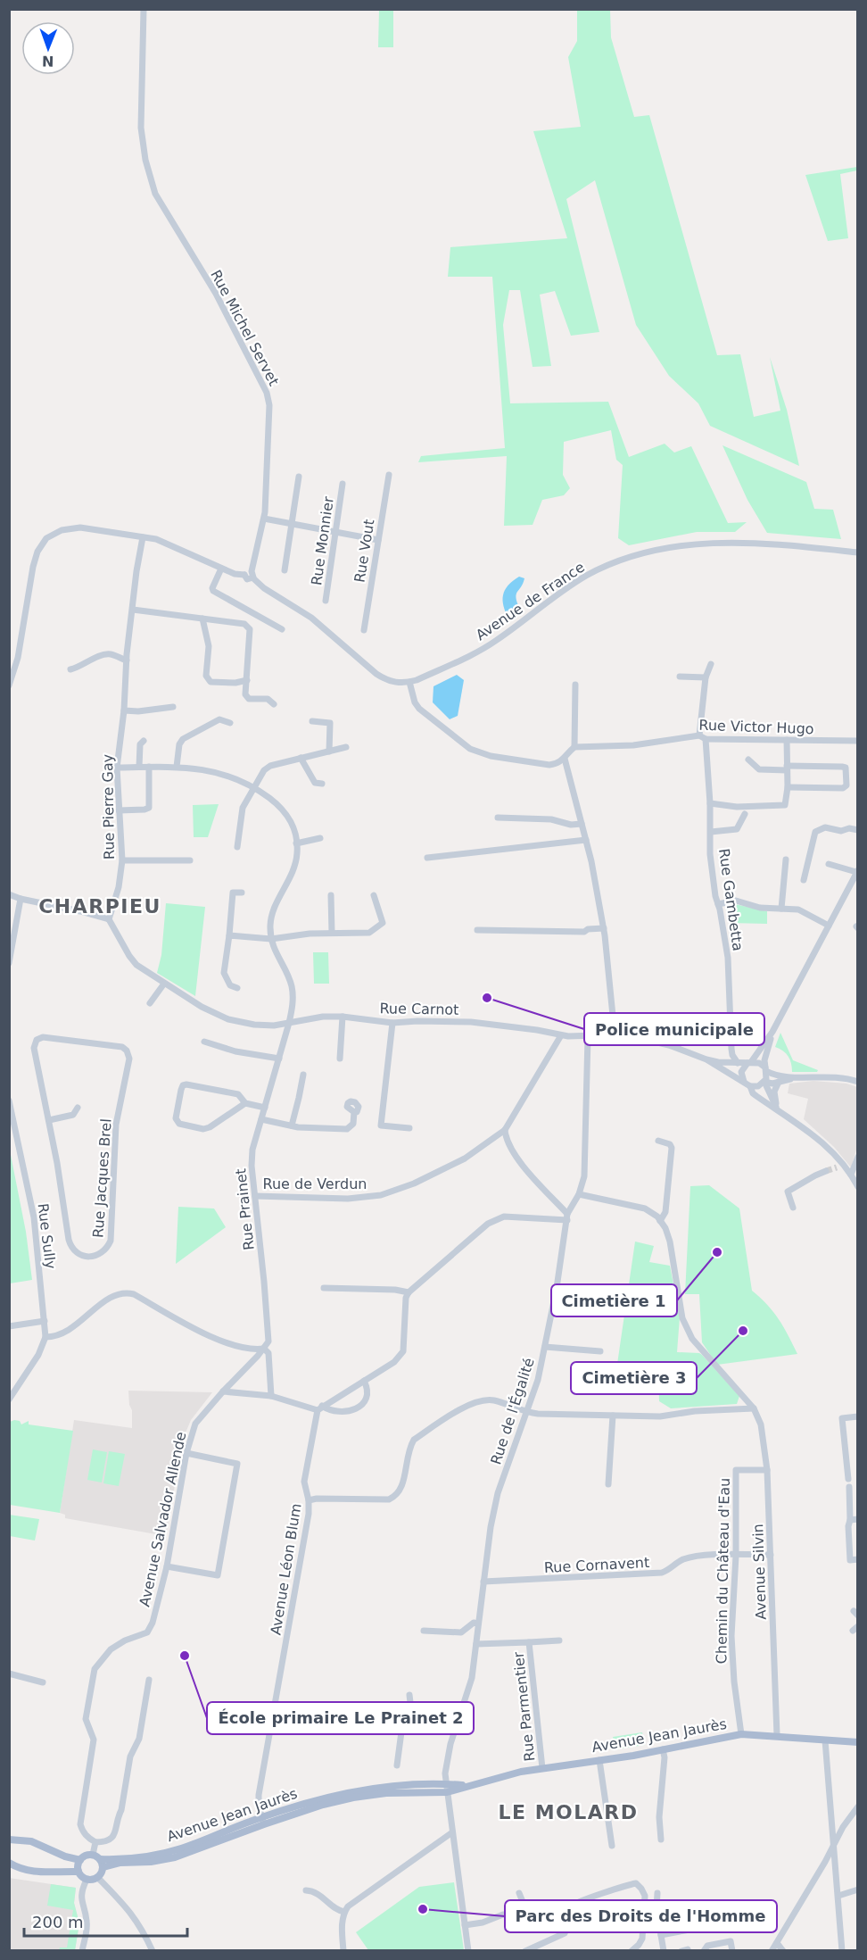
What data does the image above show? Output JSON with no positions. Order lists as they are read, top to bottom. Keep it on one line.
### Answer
{"streets":{"main road":["Avenue Jean Jaurès"],"street":["Rue Michel Servet","Rue Monnier","Rue Vout","Avenue de France","Rue Victor Hugo","Rue Pierre Gay","Rue Gambetta","Rue Carnot","Rue Jacques Brel","Rue de Verdun","Rue Prainet","Rue Sully","Rue de l'Égalité","Avenue Salvador Allende","Rue Cornavent","Avenue Léon Blum","Chemin du Château d'Eau","Avenue Silvin","Rue Parmentier"]},"crossings":[["Rue Victor Hugo","Rue Gambetta"],["Rue Pierre Gay","Rue Carnot"],["Rue Carnot","Rue de Verdun"],["Rue Carnot","Rue Prainet"],["Rue Carnot","Rue de l'Égalité"],["Rue de Verdun","Rue Prainet"],["Rue Prainet","Avenue Salvador Allende"],["Rue de l'Égalité","Rue Cornavent"],["Rue de l'Égalité","Rue Parmentier"],["Rue de l'Égalité","Avenue Jean Jaurès"],["Rue Cornavent","Chemin du Château d'Eau"],["Rue Cornavent","Avenue Silvin"],["Avenue Léon Blum","Avenue Jean Jaurès"],["Chemin du Château d'Eau","Avenue Silvin"],["Chemin du Château d'Eau","Avenue Jean Jaurès"],["Avenue Silvin","Avenue Jean Jaurès"],["Rue Parmentier","Avenue Jean Jaurès"]],"districts":["CHARPIEU","LE MOLARD"],"places":["Police municipale","Cimetière 1","Cimetière 3","École primaire Le Prainet 2","Parc des Droits de l'Homme"],"scale_bar":"200 m","north":"bottom"}
